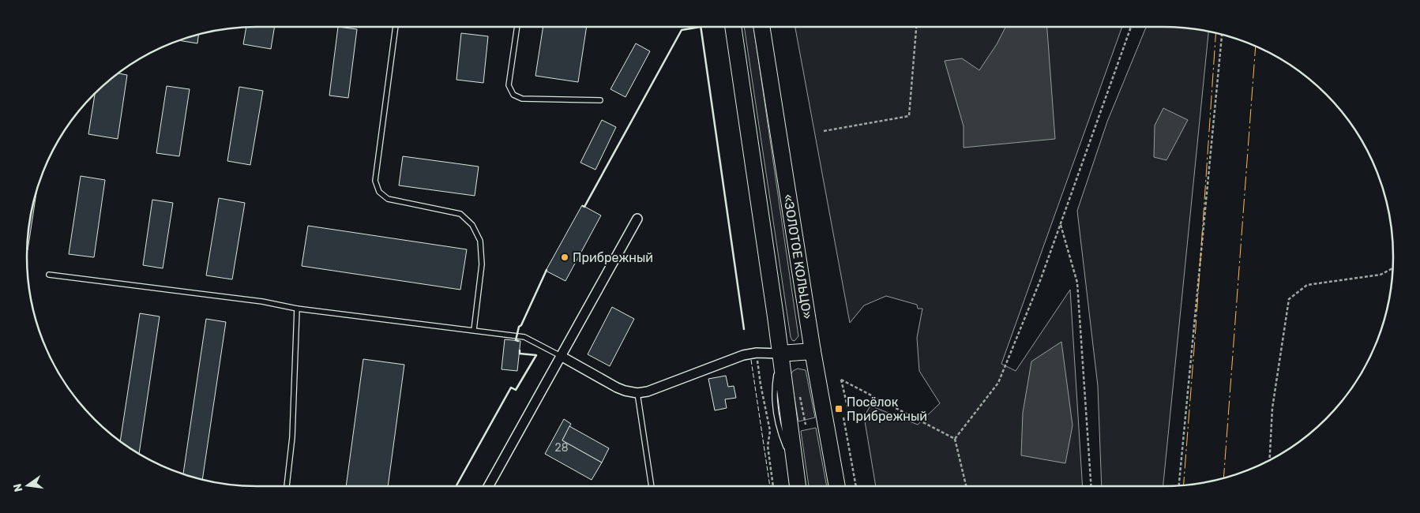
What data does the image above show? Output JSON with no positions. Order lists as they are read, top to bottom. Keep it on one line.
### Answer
{"streets":{"highway":["«ЗОЛОТОЕ КОЛЬЦО»"]},"places":{"other":["Прибрежный"],"transit":["Посёлок Прибрежный"]},"house_numbers":["28"],"north":"left"}
